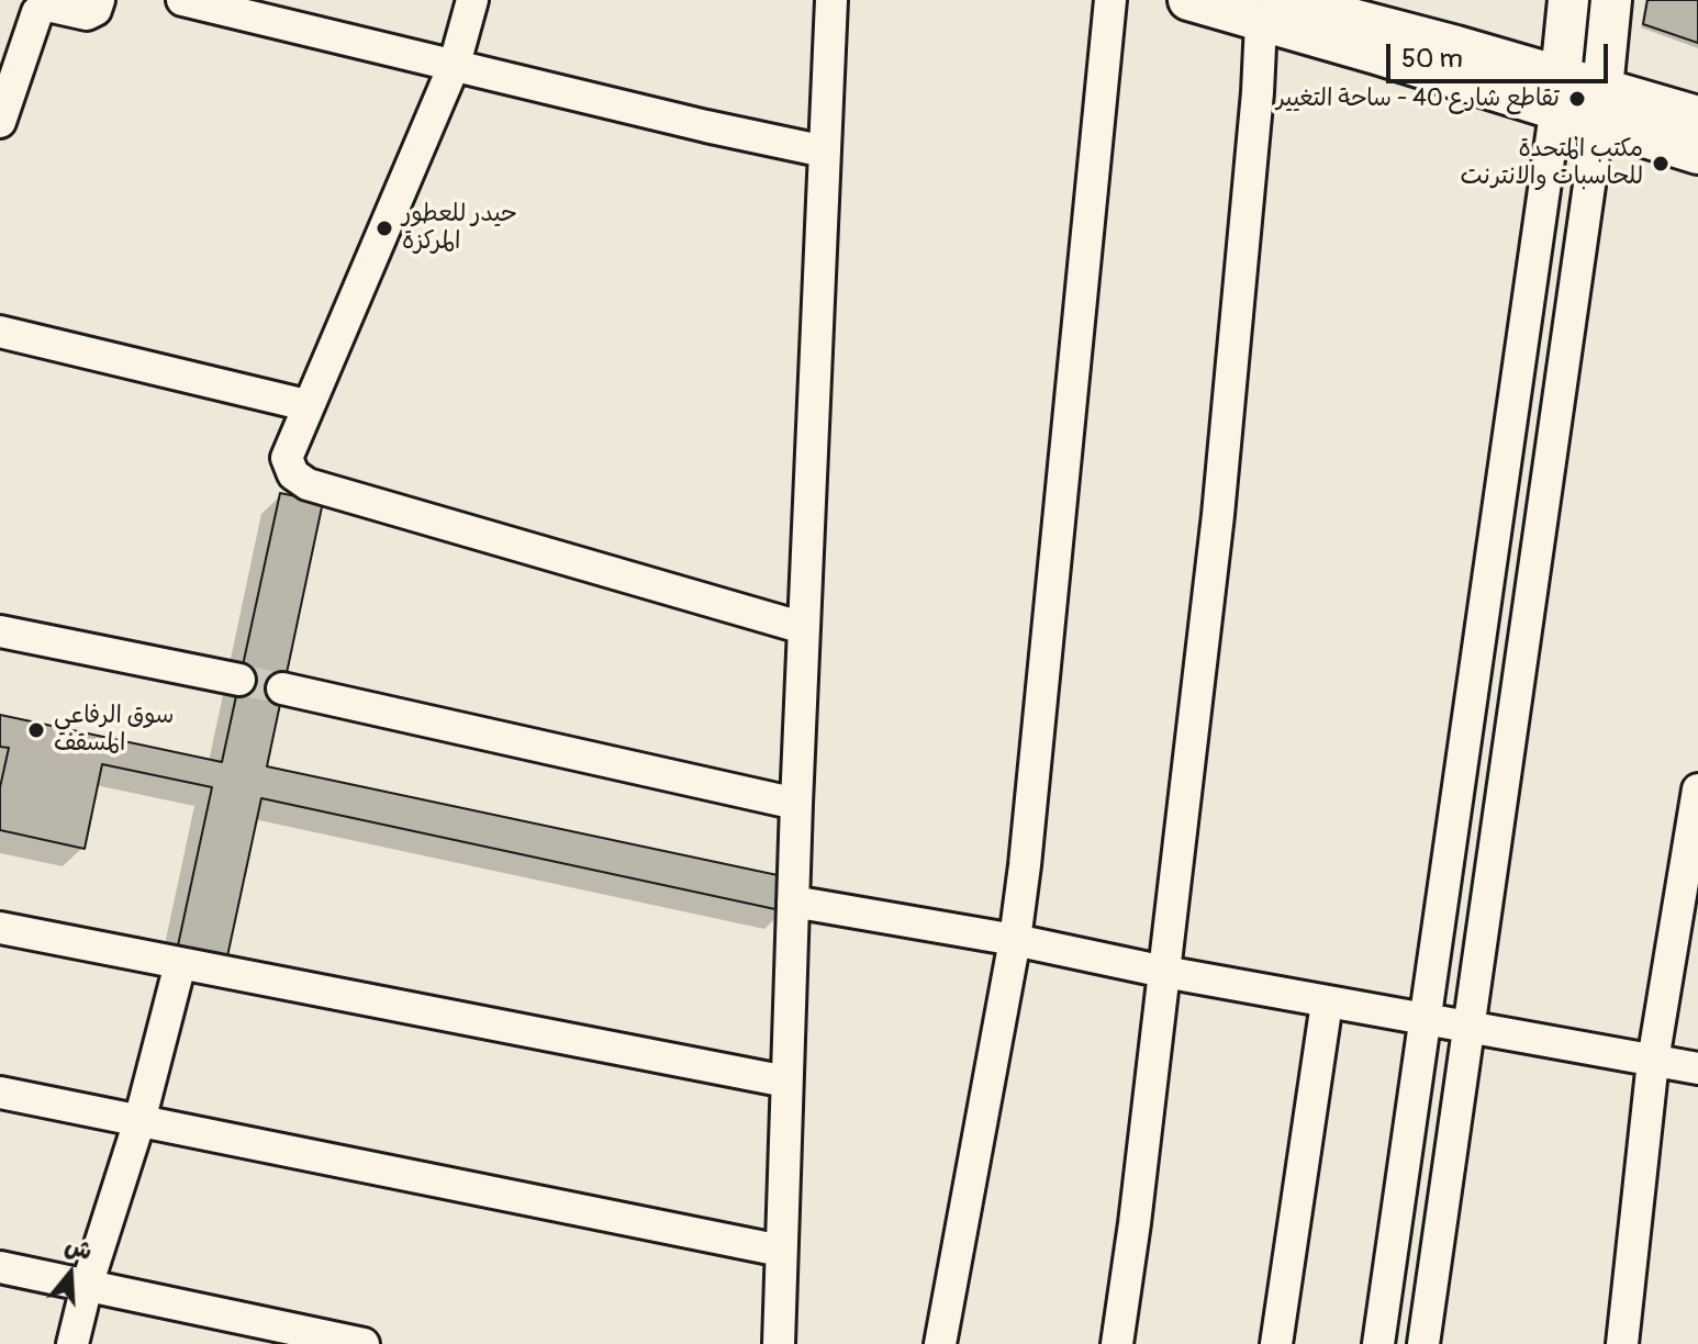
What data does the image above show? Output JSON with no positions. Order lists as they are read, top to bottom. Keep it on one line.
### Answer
{"places":["تقاطع شارع 40 - ساحة التغيير","مكتب المتحدة للحاسبات والانترنت","حيدر للعطور المركزة","سوق الرفاعي المسقف"],"scale_bar":"50 m","north":"top"}
